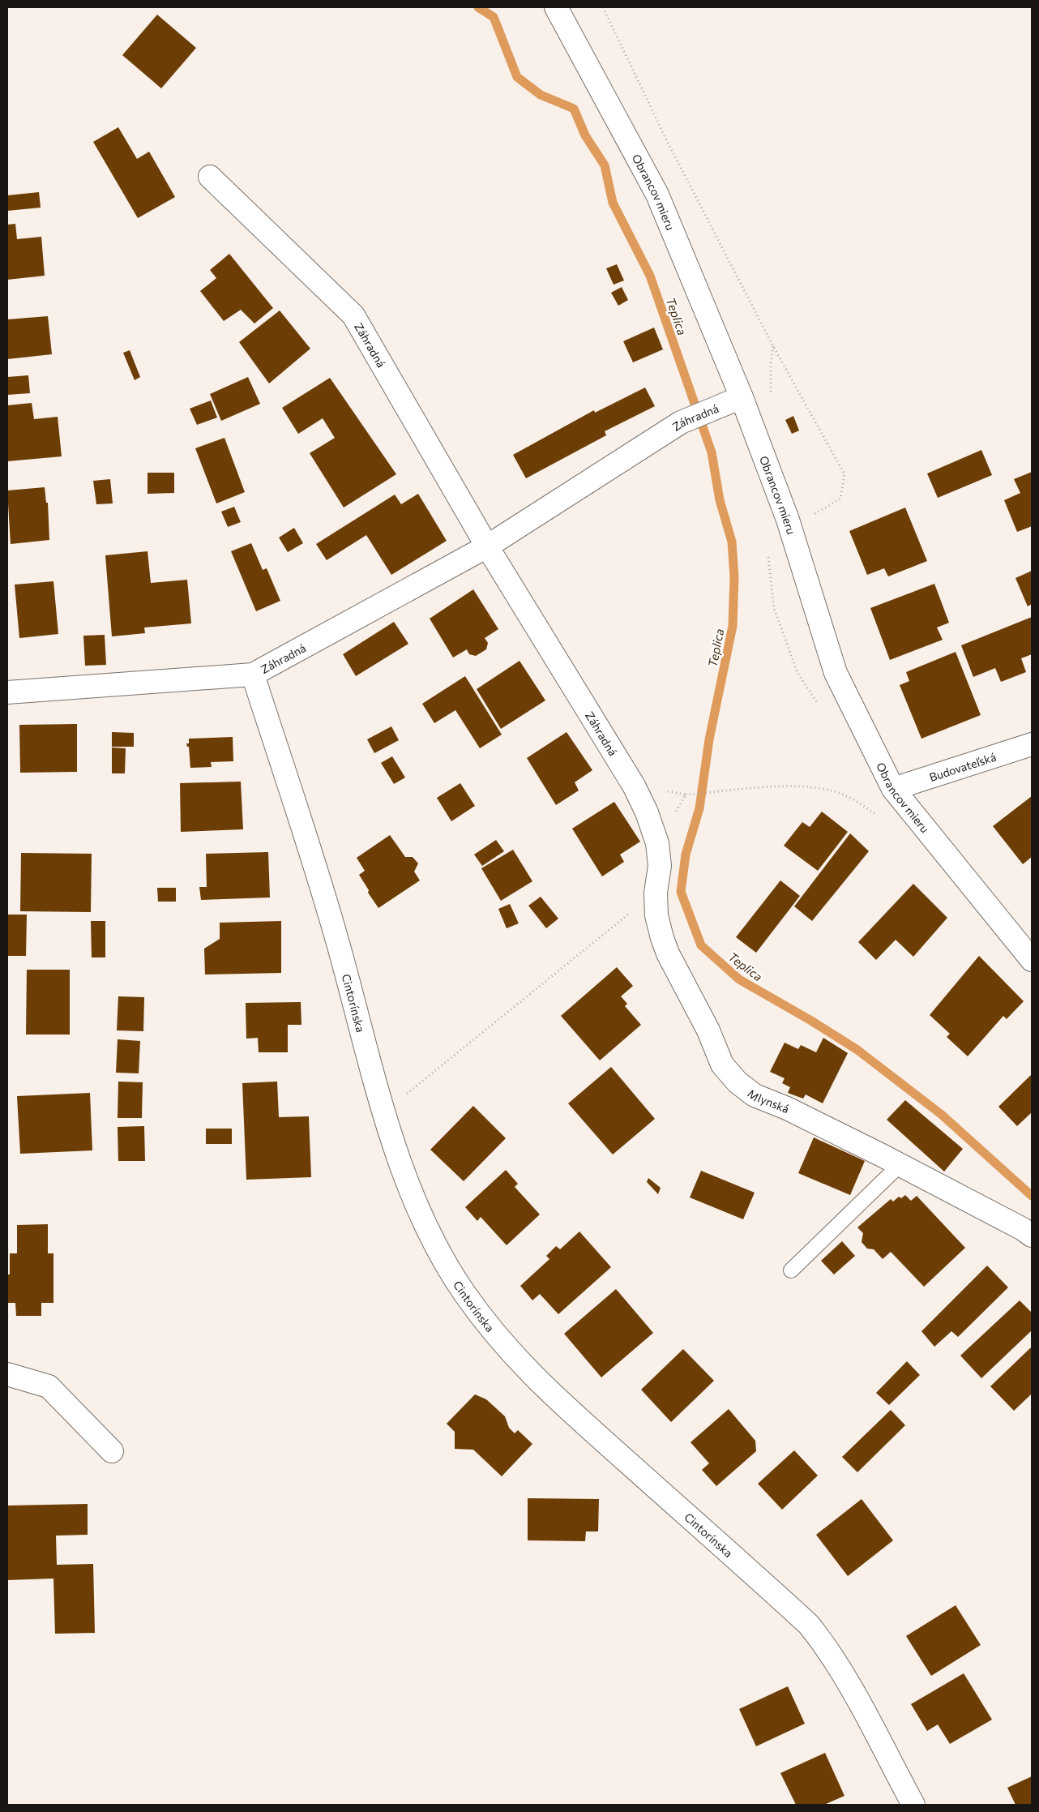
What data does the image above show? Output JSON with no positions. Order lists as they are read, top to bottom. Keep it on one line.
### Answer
{"streets":{"street":["Obrancov mieru","Záhradná","Budovateľská","Cintorínska","Mlynská"]},"crossings":[["Obrancov mieru","Záhradná"],["Obrancov mieru","Budovateľská"],["Záhradná","Cintorínska"],["Záhradná","Mlynská"]],"water":["Teplica"]}
